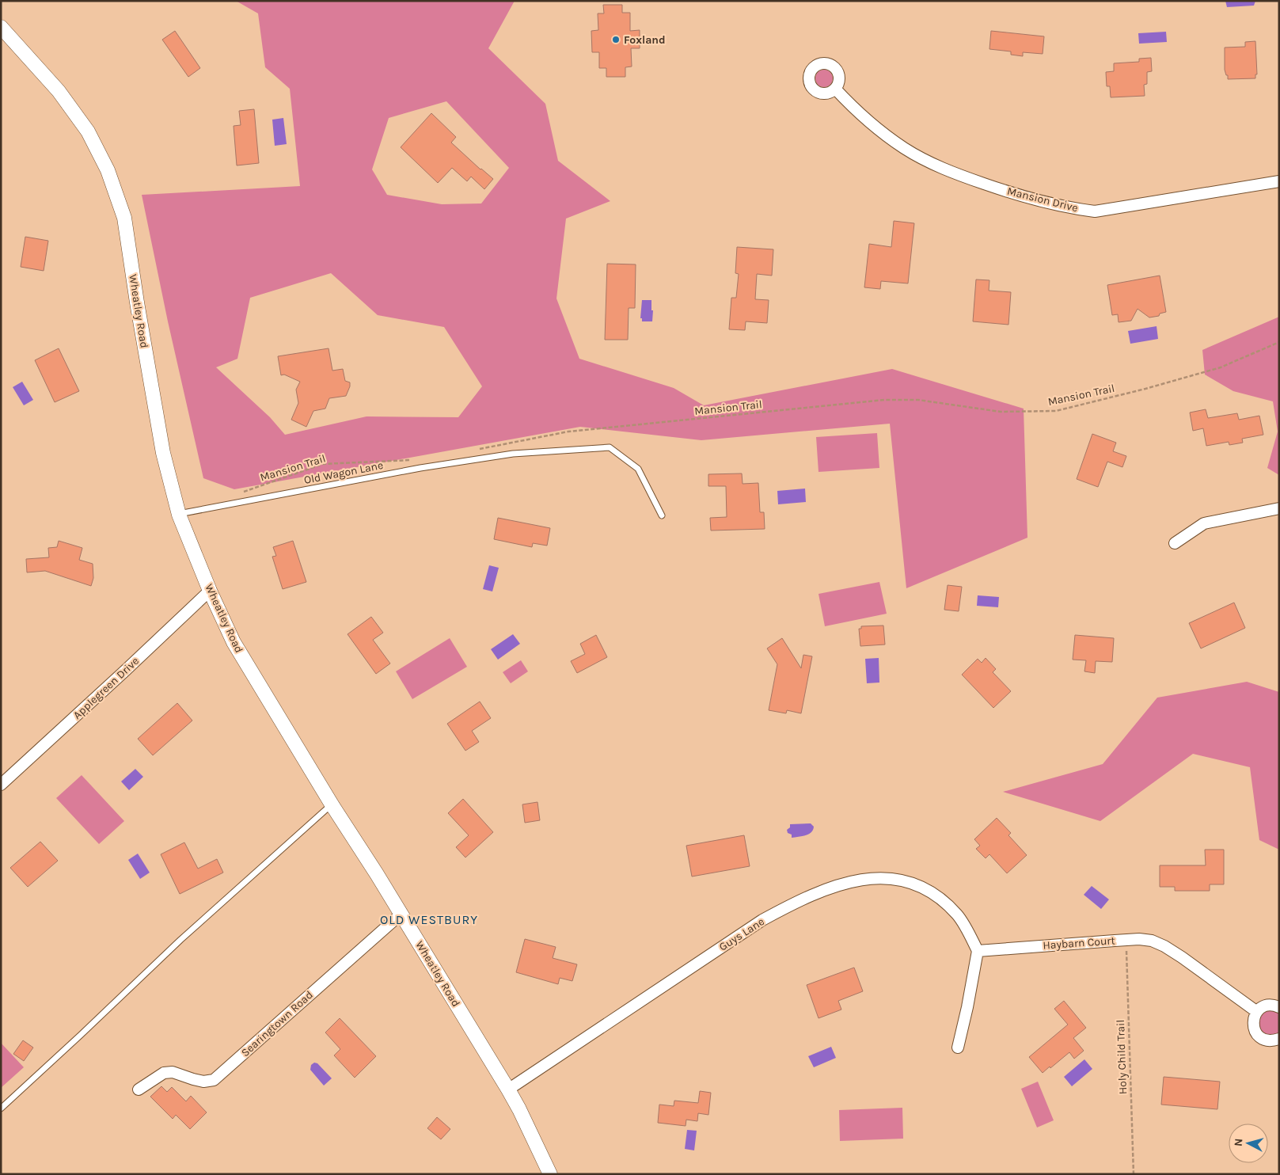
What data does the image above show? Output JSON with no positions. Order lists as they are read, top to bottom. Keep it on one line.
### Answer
{"streets":{"street":["Mansion Drive","Wheatley Road","Applegreen Drive","Guys Lane","Haybarn Court","Searingtown Road"],"lane":["Old Wagon Lane"],"path":["Mansion Trail","Holy Child Trail"]},"crossings":[["Wheatley Road","Old Wagon Lane"],["Wheatley Road","Applegreen Drive"],["Wheatley Road","Guys Lane"],["Wheatley Road","Searingtown Road"],["Guys Lane","Haybarn Court"],["Haybarn Court","Holy Child Trail"]],"districts":["OLD WESTBURY"],"places":["Foxland"],"north":"left"}
